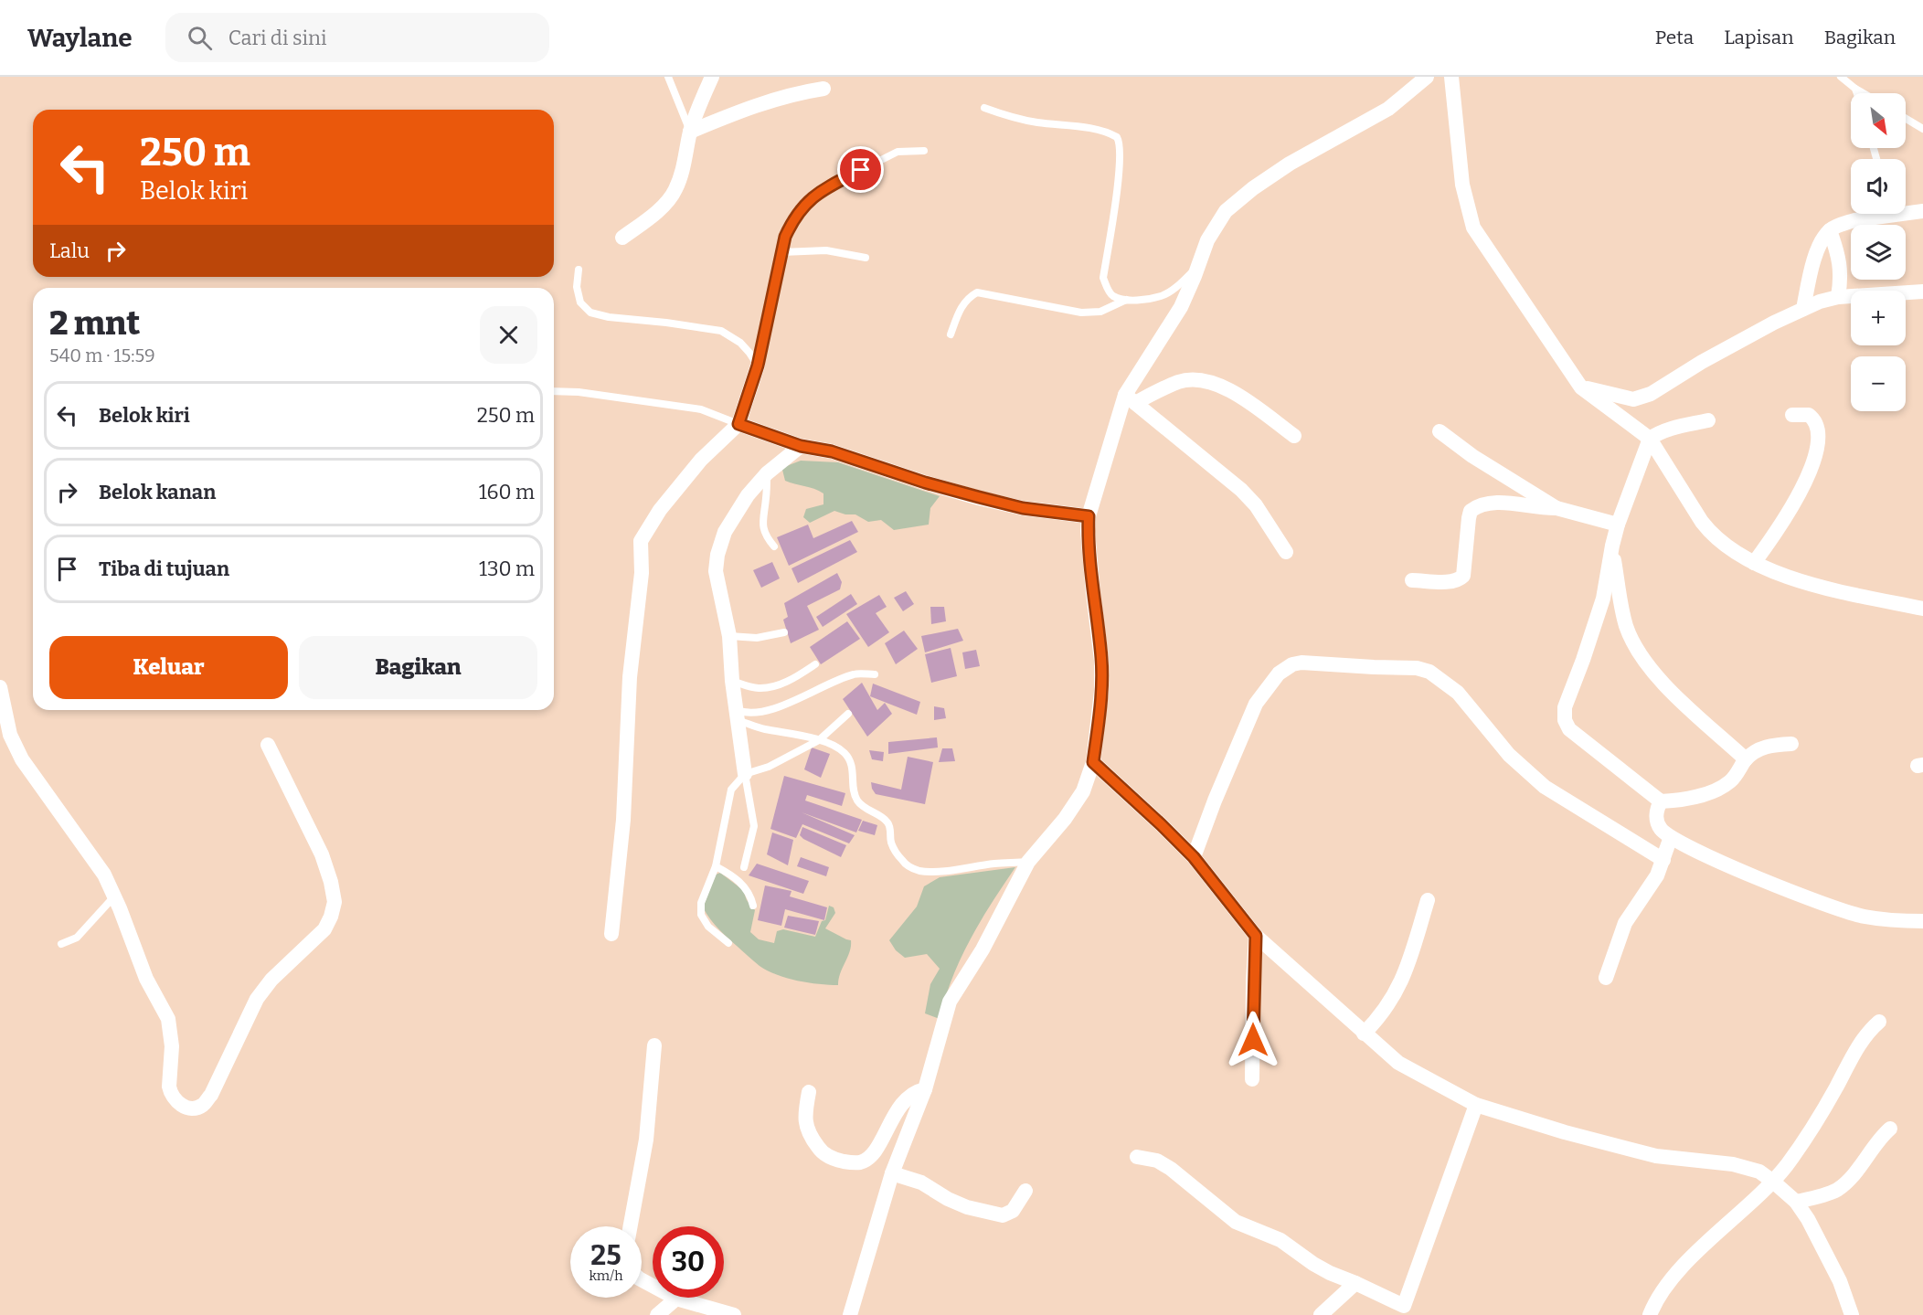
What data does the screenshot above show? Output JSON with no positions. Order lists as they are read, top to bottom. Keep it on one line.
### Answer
{"north":"bottom right","page":{"header":"Waylane","search":"Cari di sini","nav":["Peta","Lapisan","Bagikan"],"map_buttons":["+","−"],"turn":["250 m","Belok kiri"],"then":"Lalu","heading":["2 mnt","540 m · 15:59"],"list":[{"name":"Belok kiri","value":"250 m"},{"name":"Belok kanan","value":"160 m"},{"name":"Tiba di tujuan","value":"130 m"}],"buttons":["Keluar","Bagikan"],"speed":"25 km/h","limit":"30"}}
